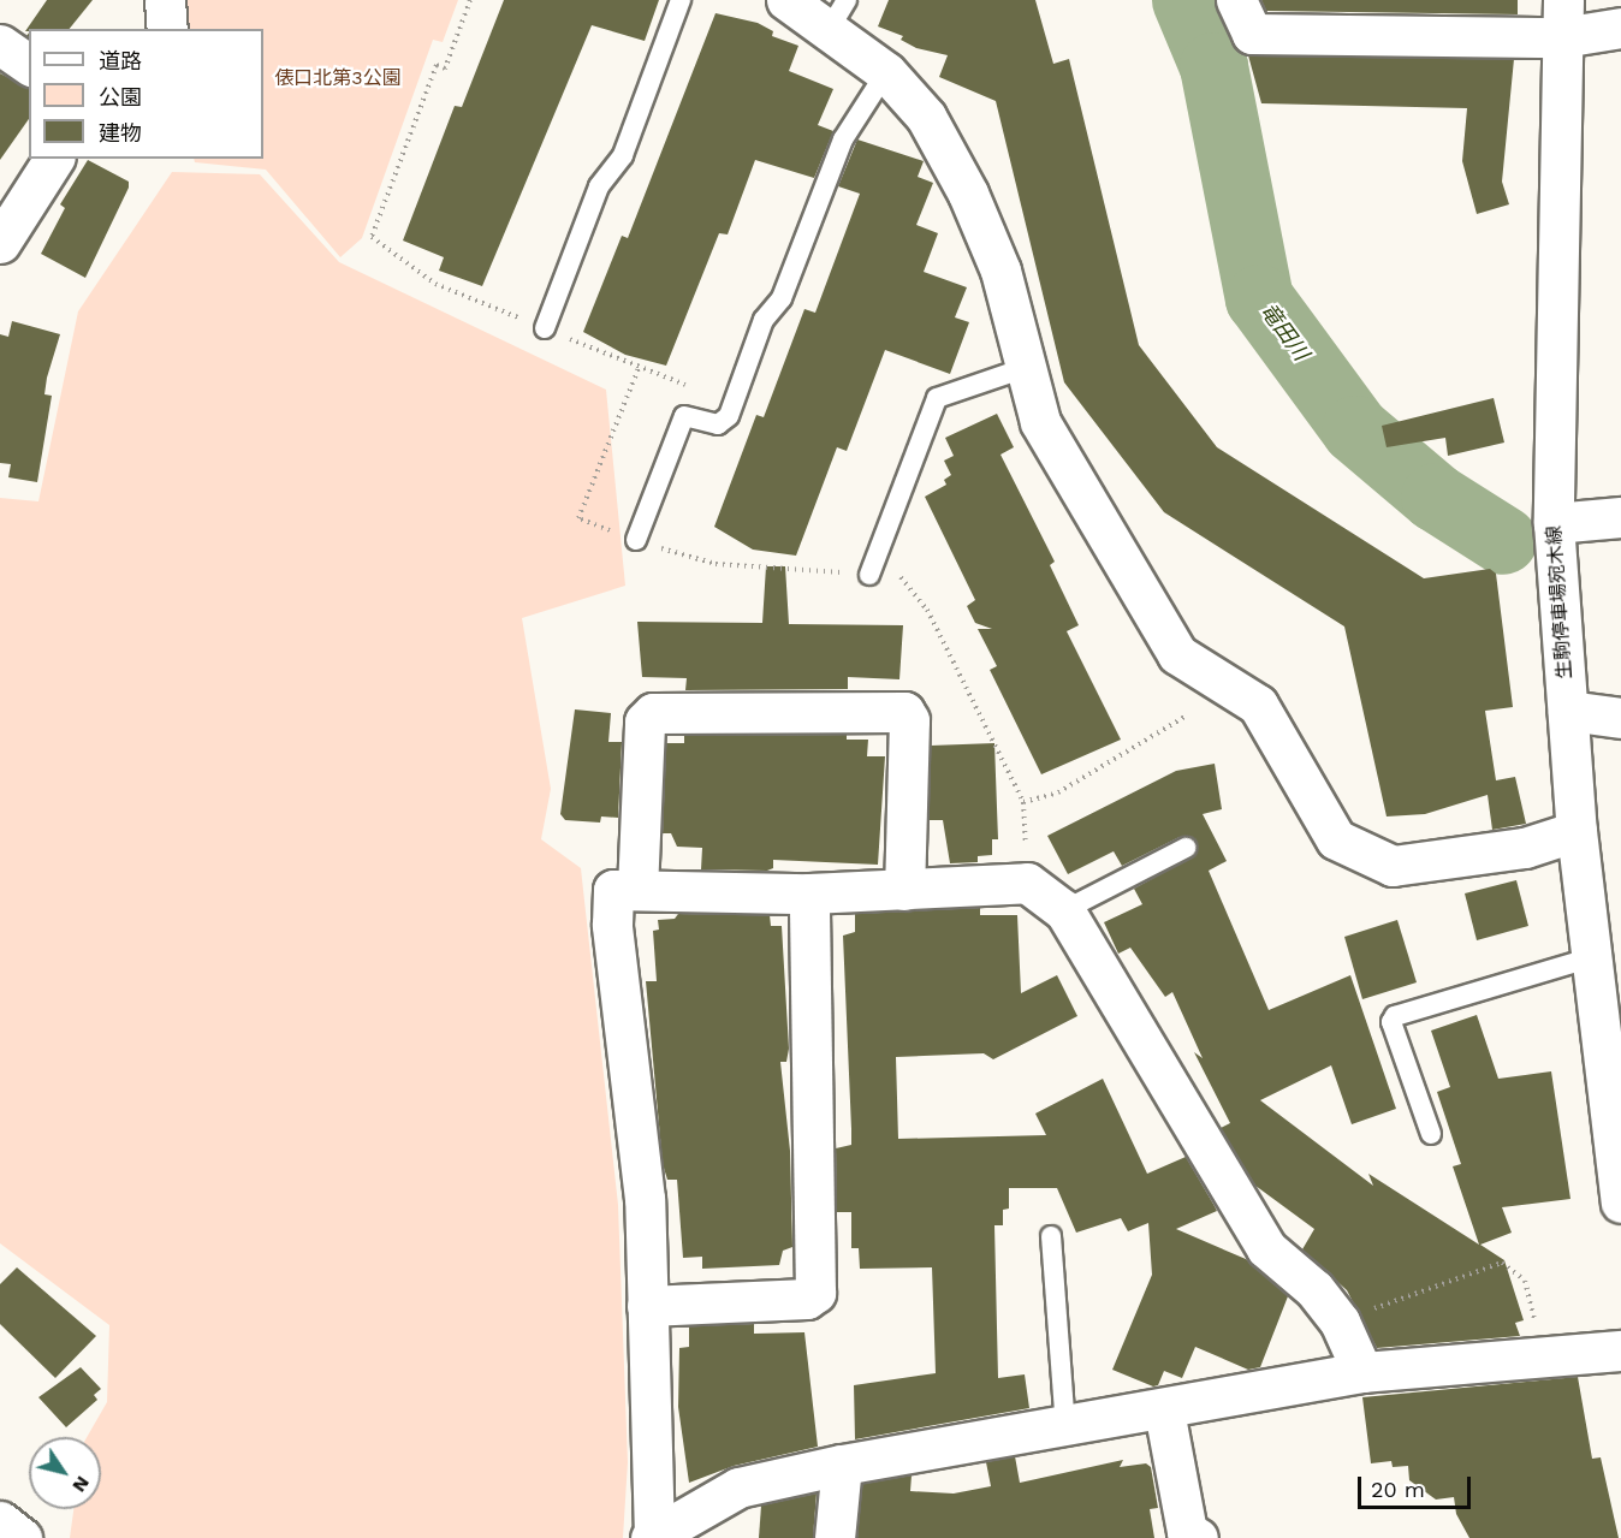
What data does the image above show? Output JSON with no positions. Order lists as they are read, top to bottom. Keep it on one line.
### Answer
{"streets":{"street":["生駒停車場宛木線"]},"water":["竜田川"],"parks":["俵口北第3公園"],"legend":["道路","公園","建物"],"scale_bar":"20 m","north":"bottom right"}
